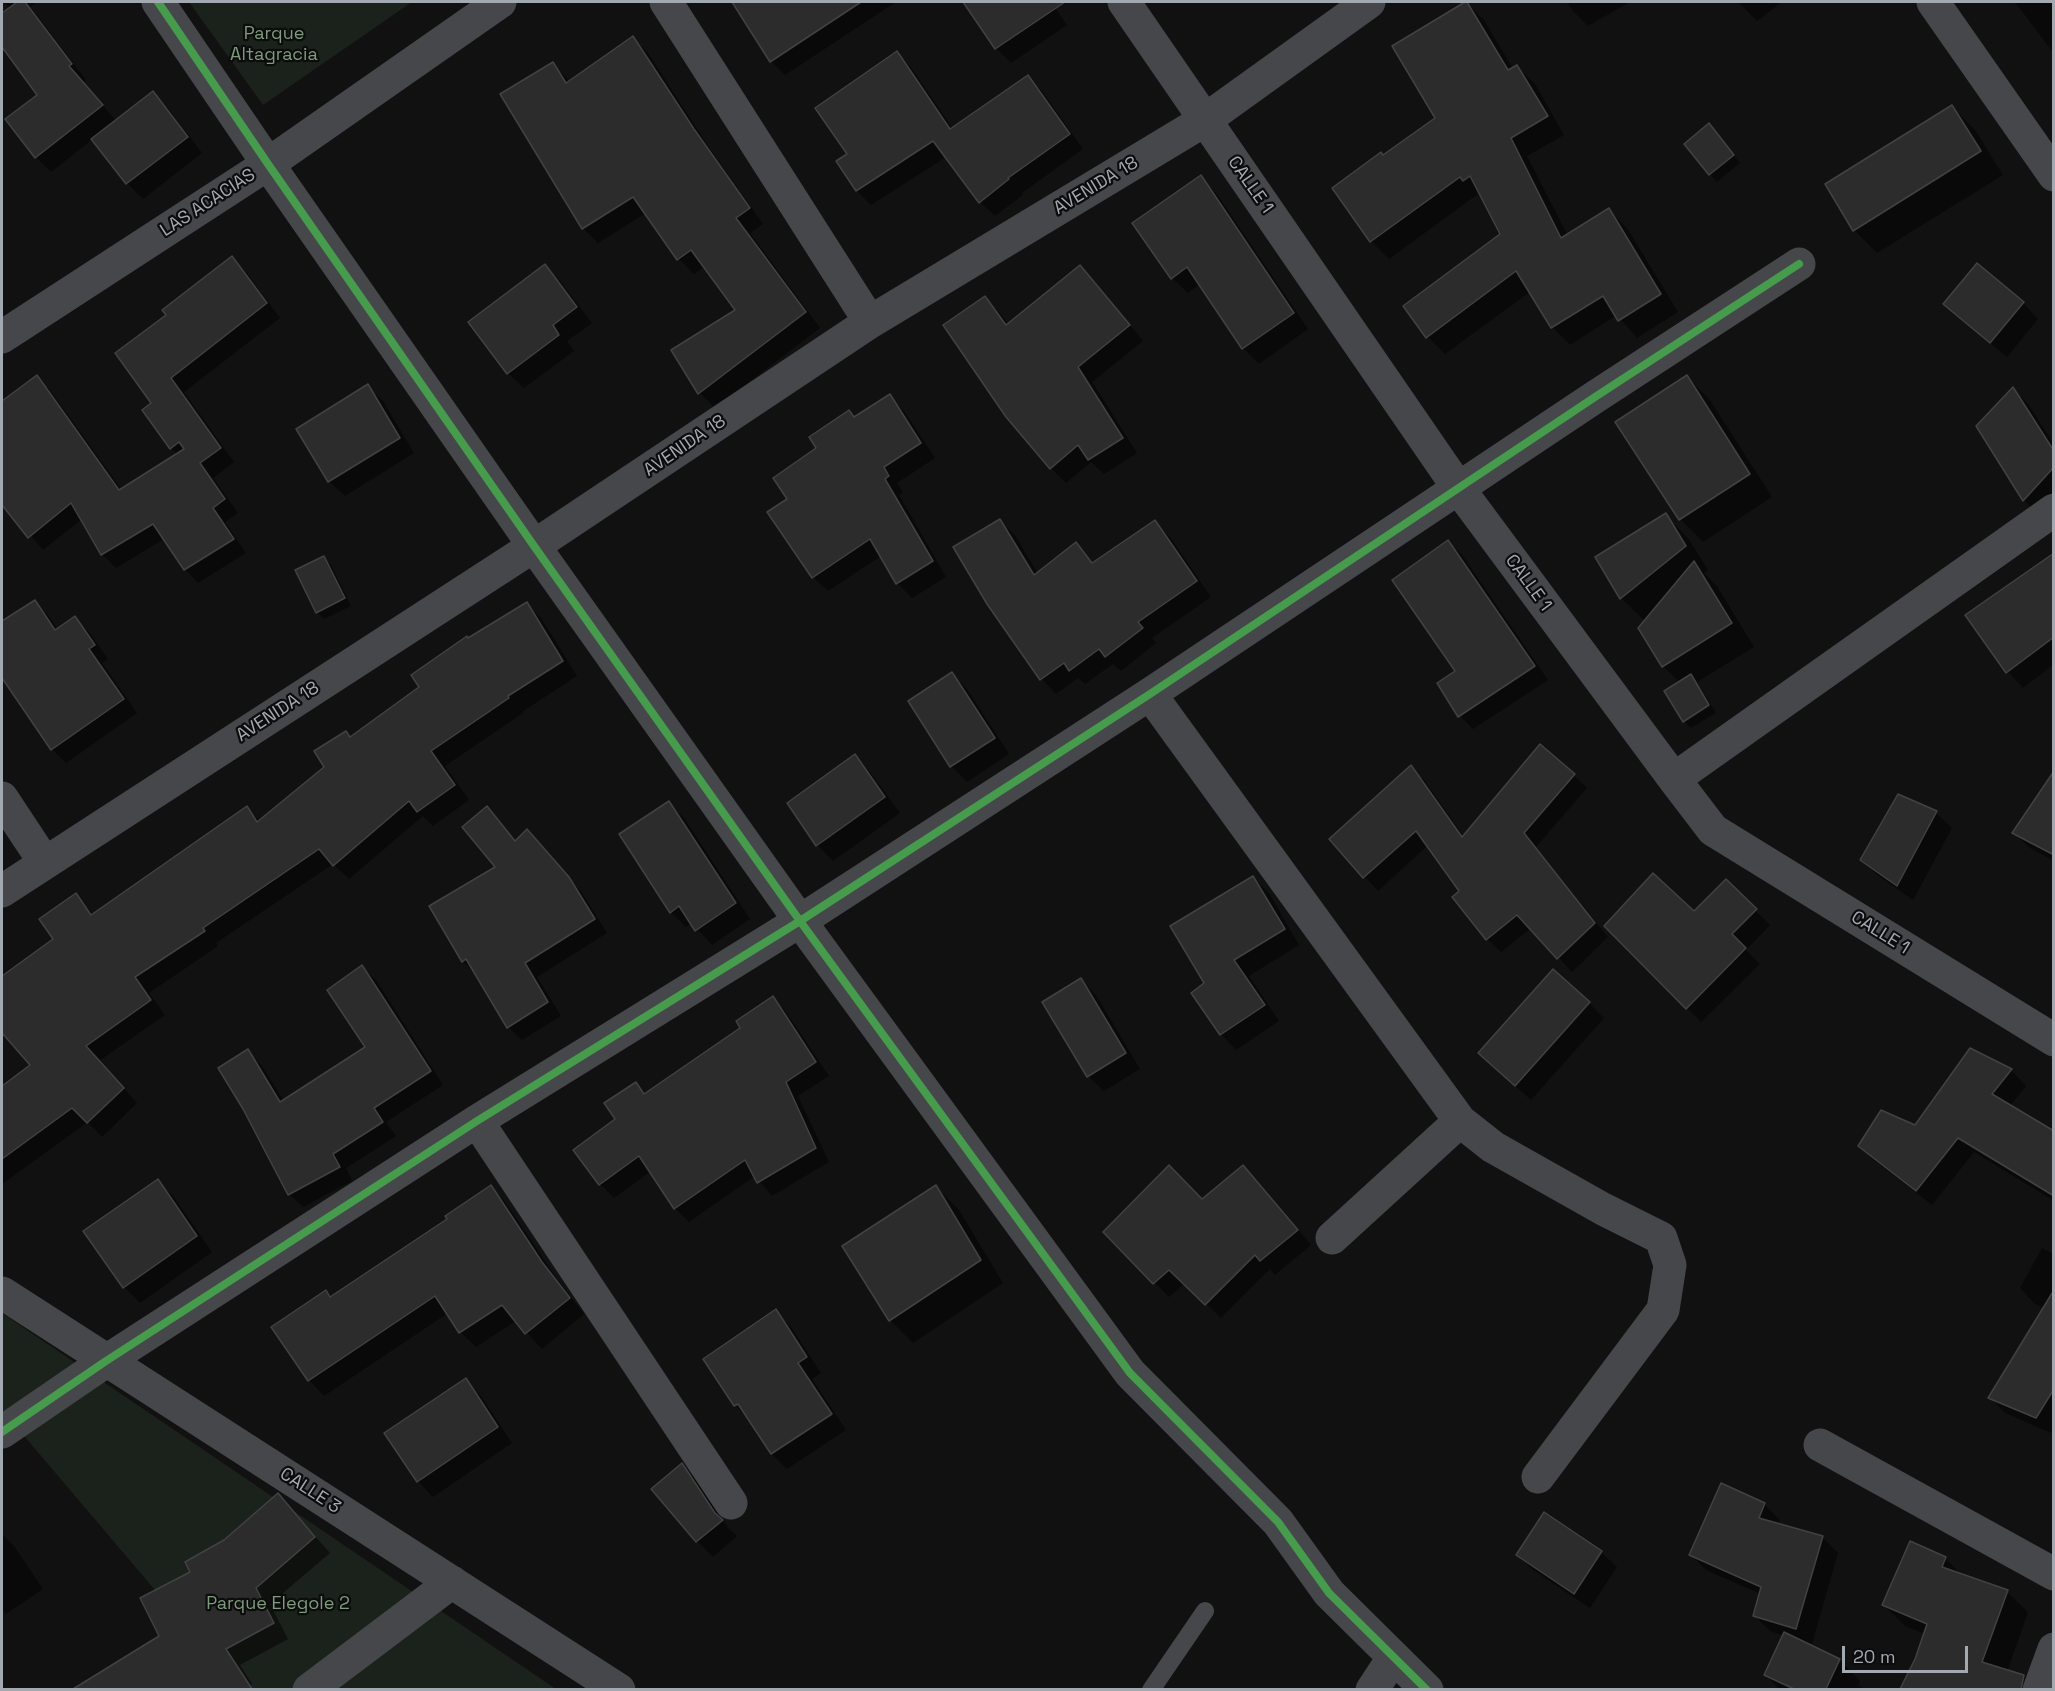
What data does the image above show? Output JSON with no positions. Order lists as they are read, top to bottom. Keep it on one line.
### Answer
{"streets":{"street":["CALLE 1","AVENIDA 18","LAS ACACIAS","CALLE 3"]},"crossings":[["CALLE 1","AVENIDA 18"]],"parks":["Parque Altagracia","Parque Elegole 2"],"scale_bar":"20 m"}
